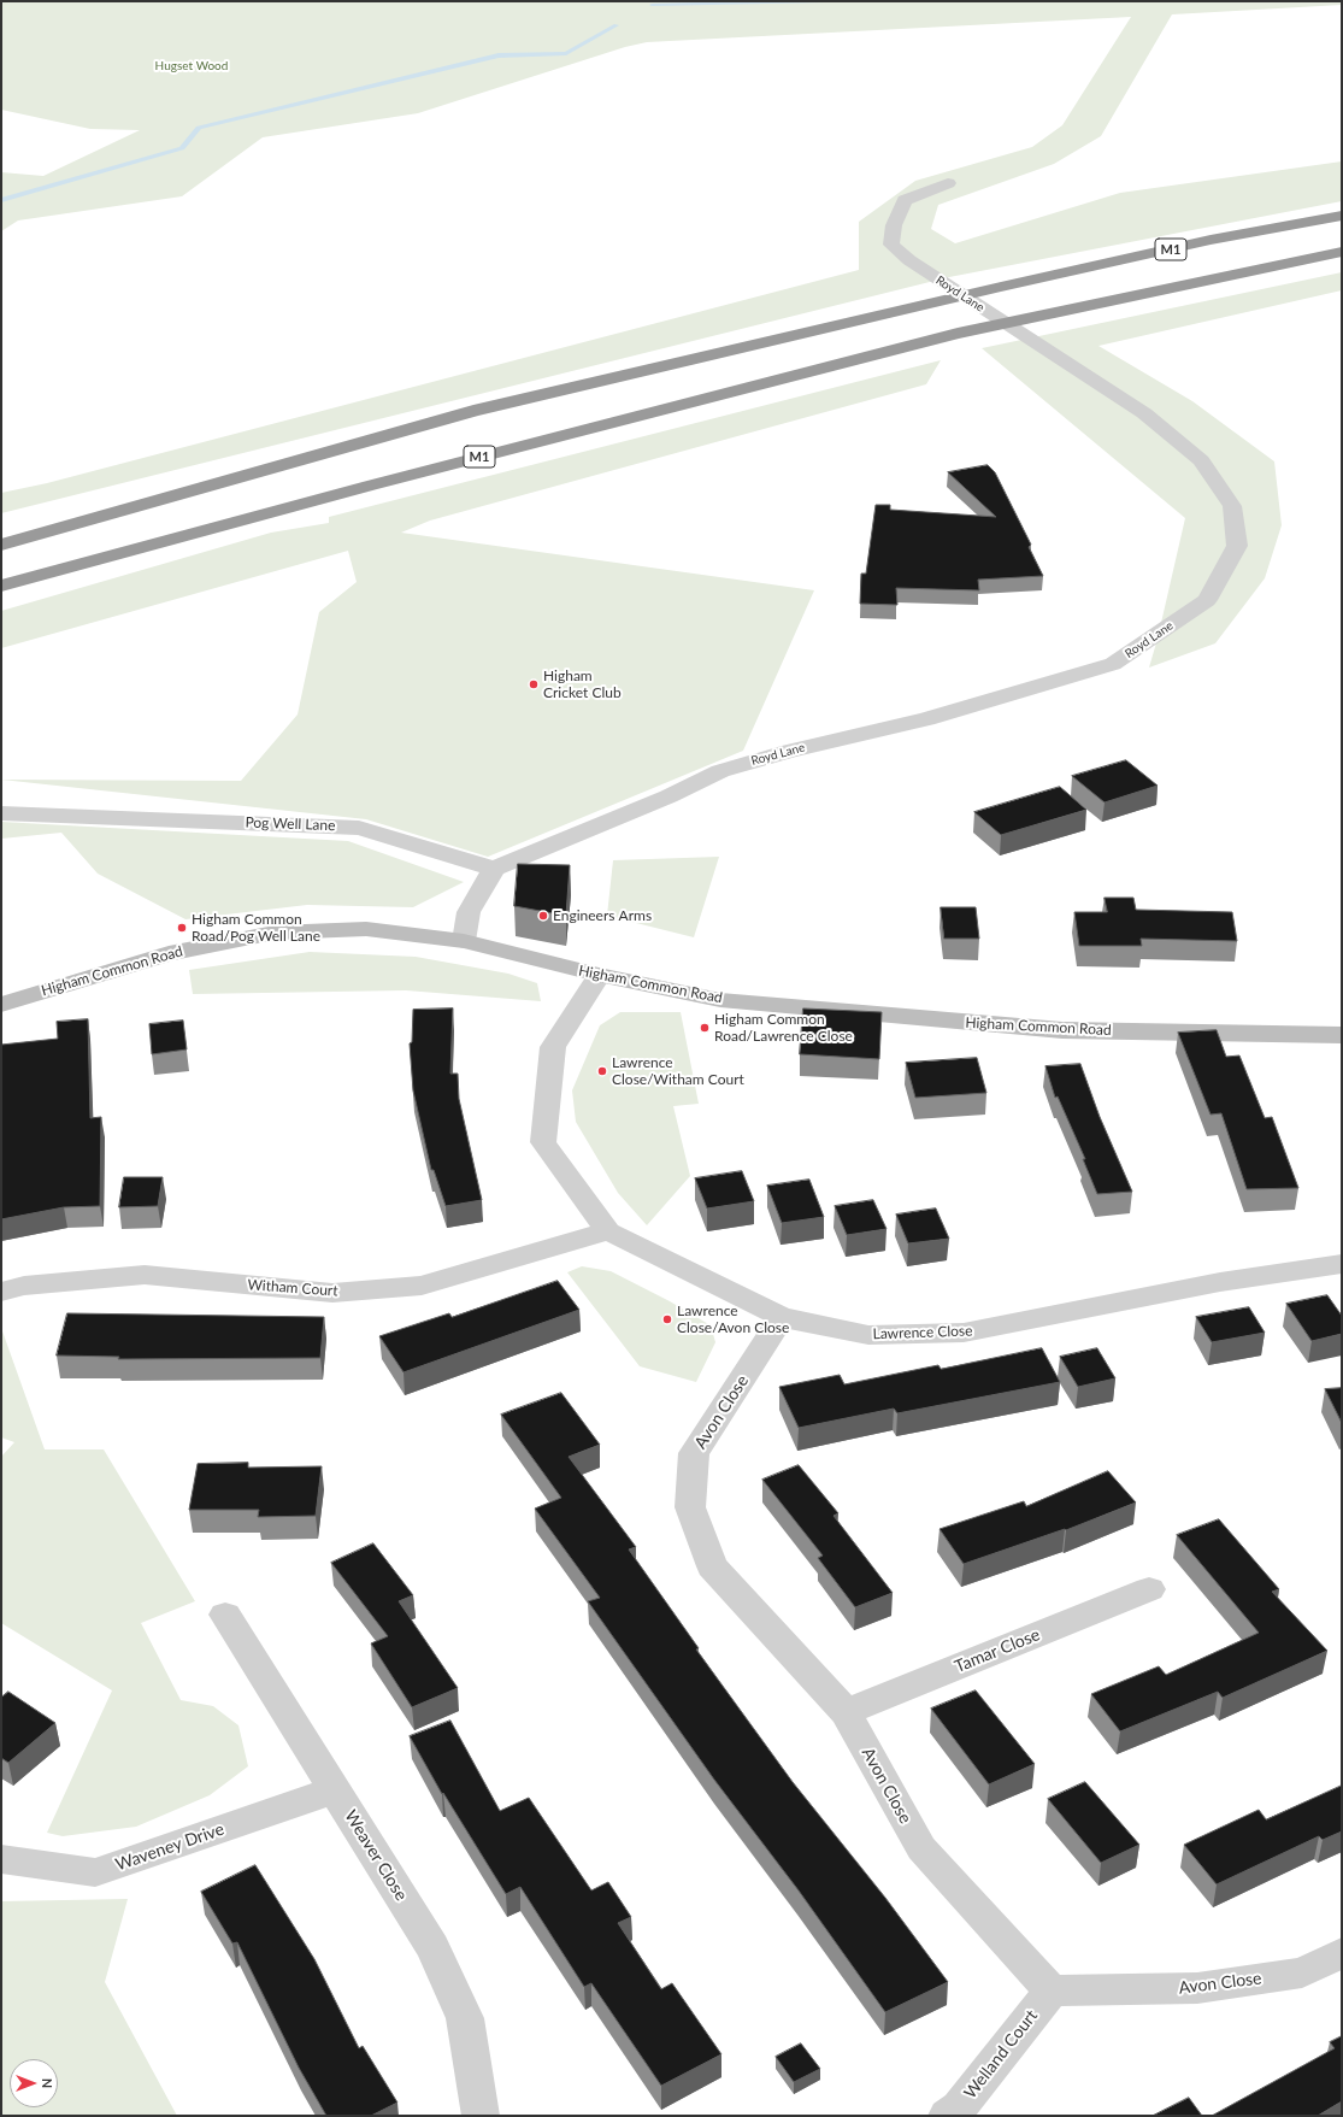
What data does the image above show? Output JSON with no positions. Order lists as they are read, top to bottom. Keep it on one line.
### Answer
{"streets":{"highway":["M1"],"street":["Royd Lane","Pog Well Lane","Higham Common Road","Witham Court","Lawrence Close","Avon Close","Tamar Close","Waveney Drive","Weaver Close","Welland Court"]},"crossings":[["Royd Lane","Pog Well Lane"],["Higham Common Road","Lawrence Close"],["Witham Court","Lawrence Close"],["Lawrence Close","Avon Close"],["Avon Close","Tamar Close"],["Avon Close","Welland Court"],["Waveney Drive","Weaver Close"]],"parks":["Hugset Wood"],"places":["Higham Cricket Club","Engineers Arms","Higham Common Road/Pog Well Lane","Higham Common Road/Lawrence Close","Lawrence Close/Witham Court","Lawrence Close/Avon Close"],"north":"right"}
